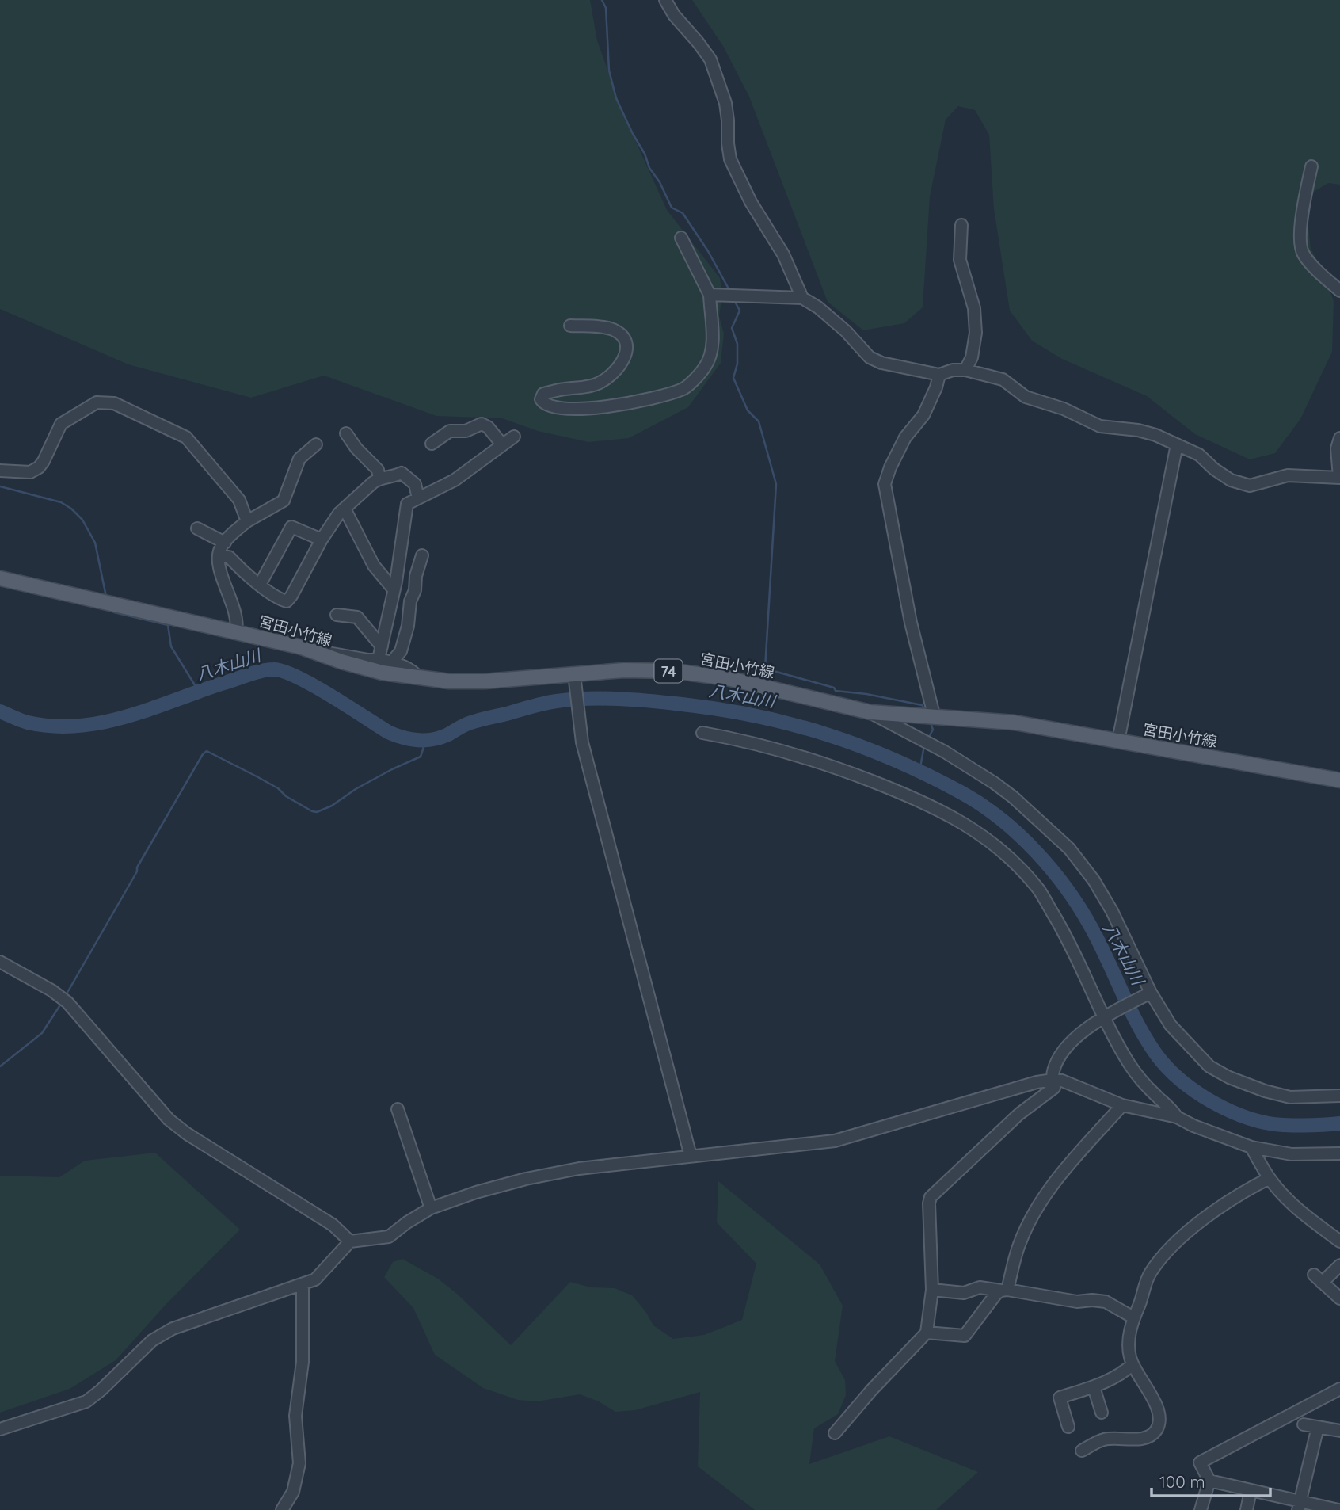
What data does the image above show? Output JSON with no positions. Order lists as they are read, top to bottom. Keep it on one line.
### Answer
{"streets":{"main road":["宮田小竹線","74"]},"water":["八木山川"],"scale_bar":"100 m"}
